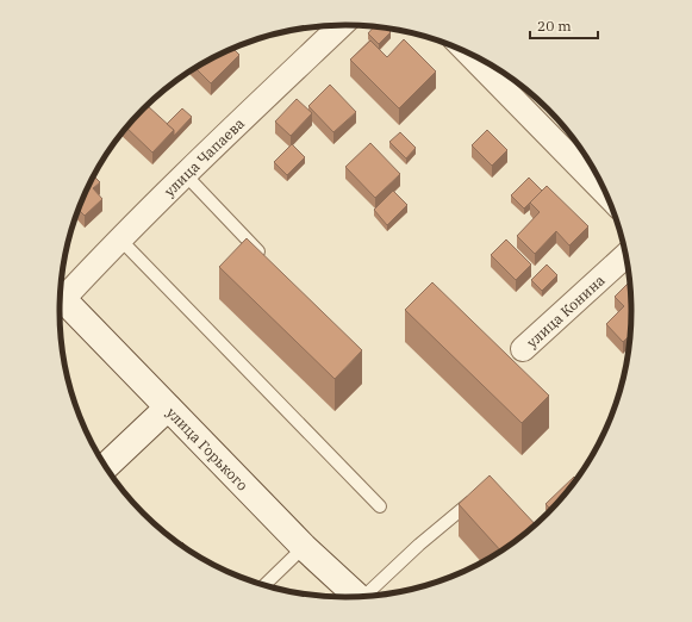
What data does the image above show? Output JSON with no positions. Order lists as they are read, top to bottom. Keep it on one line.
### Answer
{"streets":{"street":["улица Чапаева","улица Конина","улица Горького"]},"scale_bar":"20 m"}
